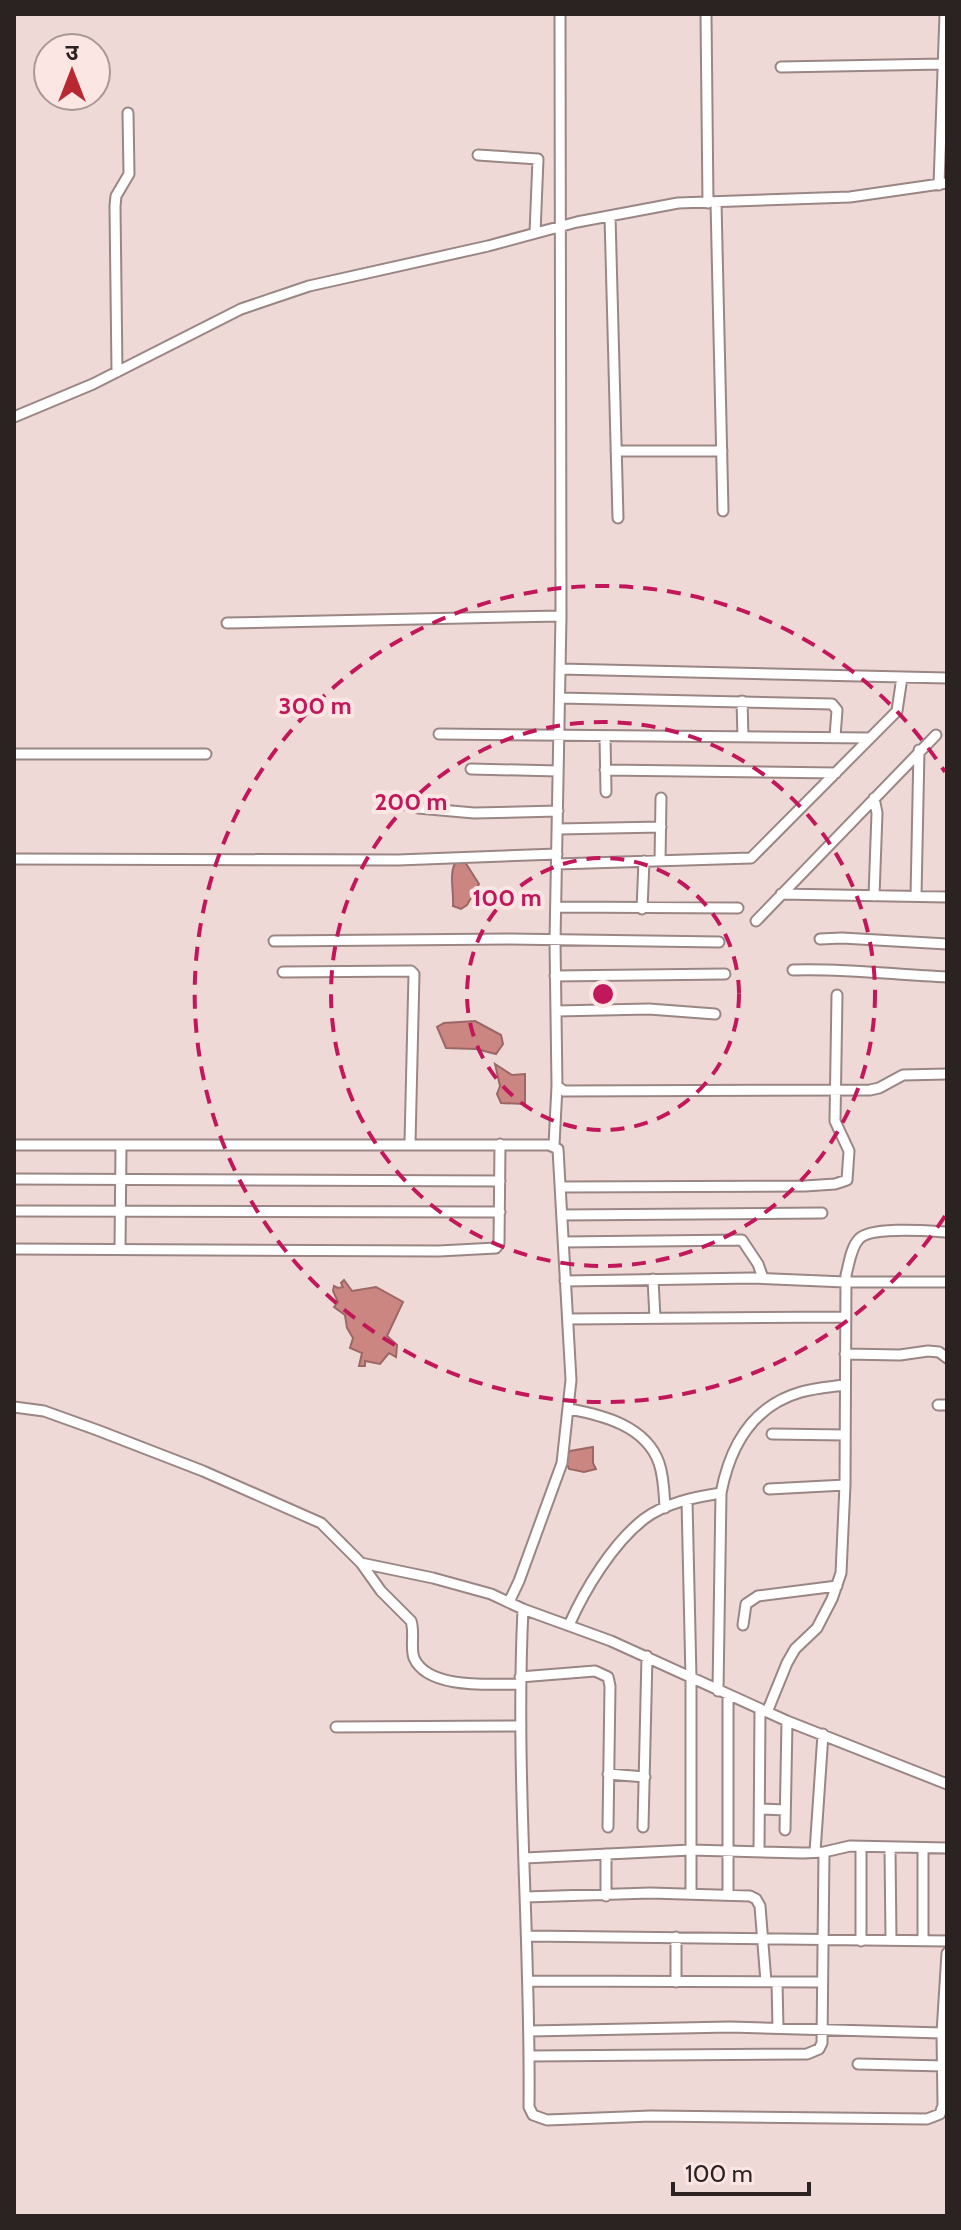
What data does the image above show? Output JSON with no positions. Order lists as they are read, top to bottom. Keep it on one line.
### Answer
{"scale_bar":"100 m","north":"top","rings":["300 m","200 m","100 m"]}
